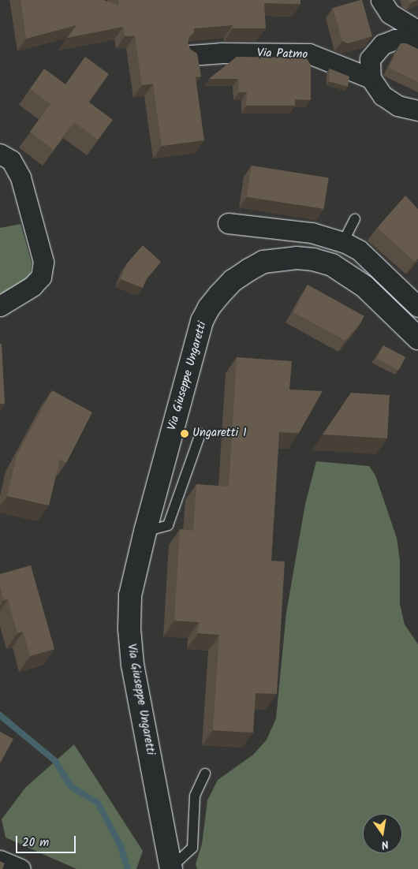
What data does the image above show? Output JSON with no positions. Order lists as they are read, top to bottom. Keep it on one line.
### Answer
{"streets":{"street":["Via Patmo","Via Giuseppe Ungaretti"]},"places":["Ungaretti 1"],"scale_bar":"20 m","north":"bottom"}
